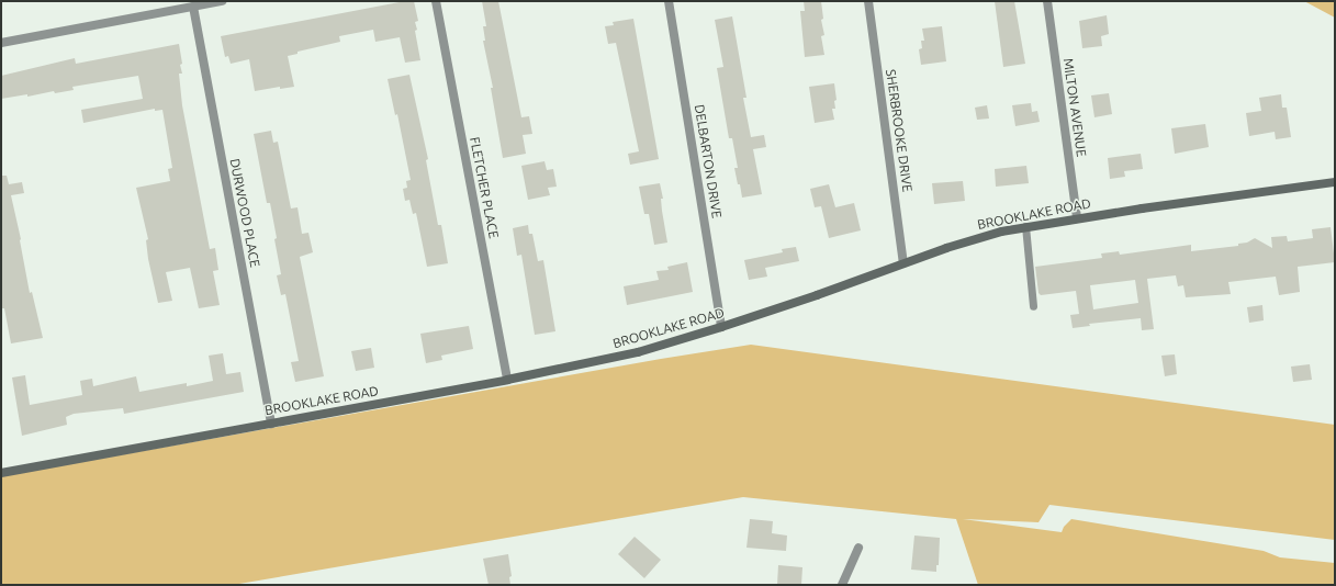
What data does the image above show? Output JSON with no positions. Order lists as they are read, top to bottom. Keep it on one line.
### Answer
{"streets":{"street":["MILTON AVENUE","SHERBROOKE DRIVE","DELBARTON DRIVE","FLETCHER PLACE","DURWOOD PLACE","BROOKLAKE ROAD"]},"crossings":[["MILTON AVENUE","BROOKLAKE ROAD"],["SHERBROOKE DRIVE","BROOKLAKE ROAD"],["DELBARTON DRIVE","BROOKLAKE ROAD"],["FLETCHER PLACE","BROOKLAKE ROAD"],["DURWOOD PLACE","BROOKLAKE ROAD"]]}
